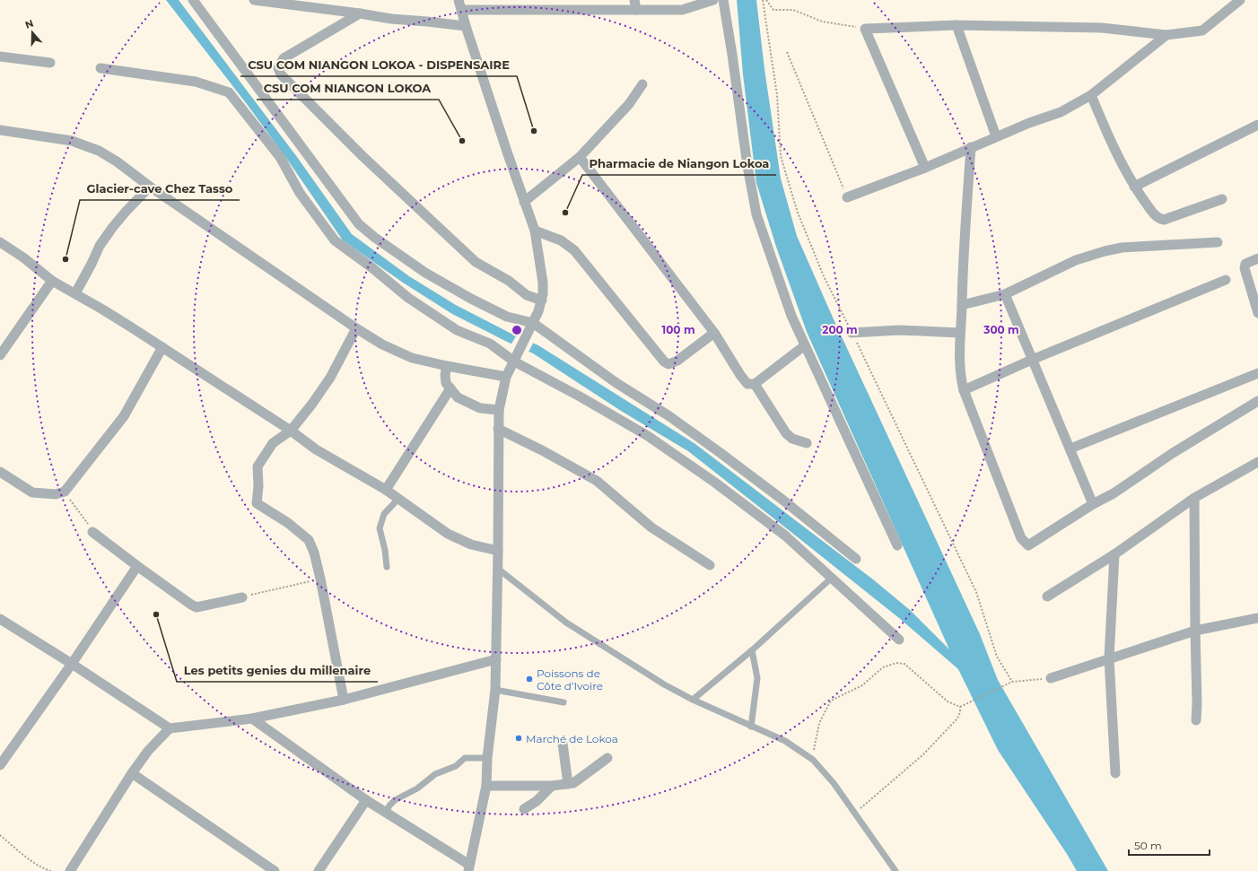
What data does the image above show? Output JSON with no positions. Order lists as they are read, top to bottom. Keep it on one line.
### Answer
{"places":["CSU COM NIANGON LOKOA - DISPENSAIRE","CSU COM NIANGON LOKOA","Pharmacie de Niangon Lokoa","Glacier-cave Chez Tasso","Les petits genies du millenaire","Poissons de Côte d’Ivoire","Marché de Lokoa"],"scale_bar":"50 m","north":"top","rings":["100 m","200 m","300 m"]}
